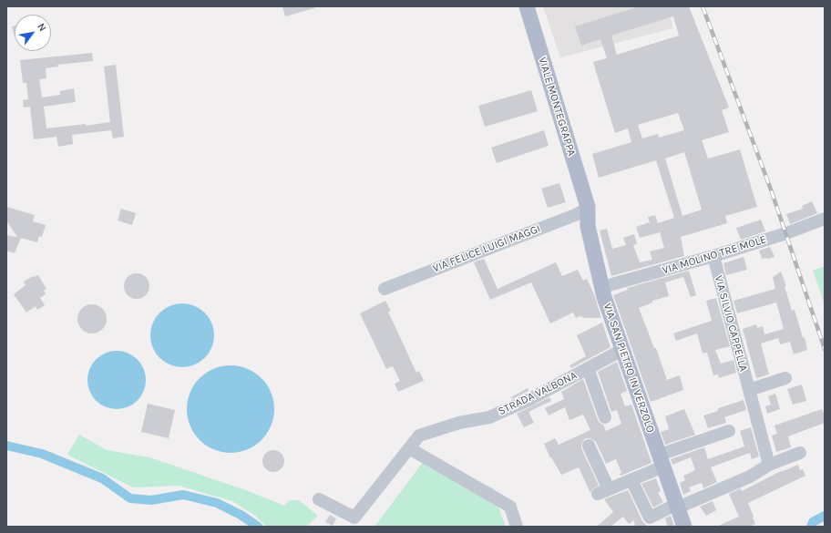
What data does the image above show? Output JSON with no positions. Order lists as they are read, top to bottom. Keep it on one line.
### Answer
{"streets":{"main road":["VIALE MONTEGRAPPA","VIA SAN PIETRO IN VERZOLO"],"street":["VIA FELICE LUIGI MAGGI","VIA MOLINO TRE MOLE","VIA SILVIO CAPPELLA","STRADA VALBONA"]},"crossings":[["VIALE MONTEGRAPPA","VIA FELICE LUIGI MAGGI"],["VIALE MONTEGRAPPA","VIA SAN PIETRO IN VERZOLO"],["VIA FELICE LUIGI MAGGI","VIA SAN PIETRO IN VERZOLO"],["VIA MOLINO TRE MOLE","VIA SILVIO CAPPELLA"],["VIA MOLINO TRE MOLE","VIA SAN PIETRO IN VERZOLO"],["VIA SAN PIETRO IN VERZOLO","STRADA VALBONA"]],"north":"top right"}
